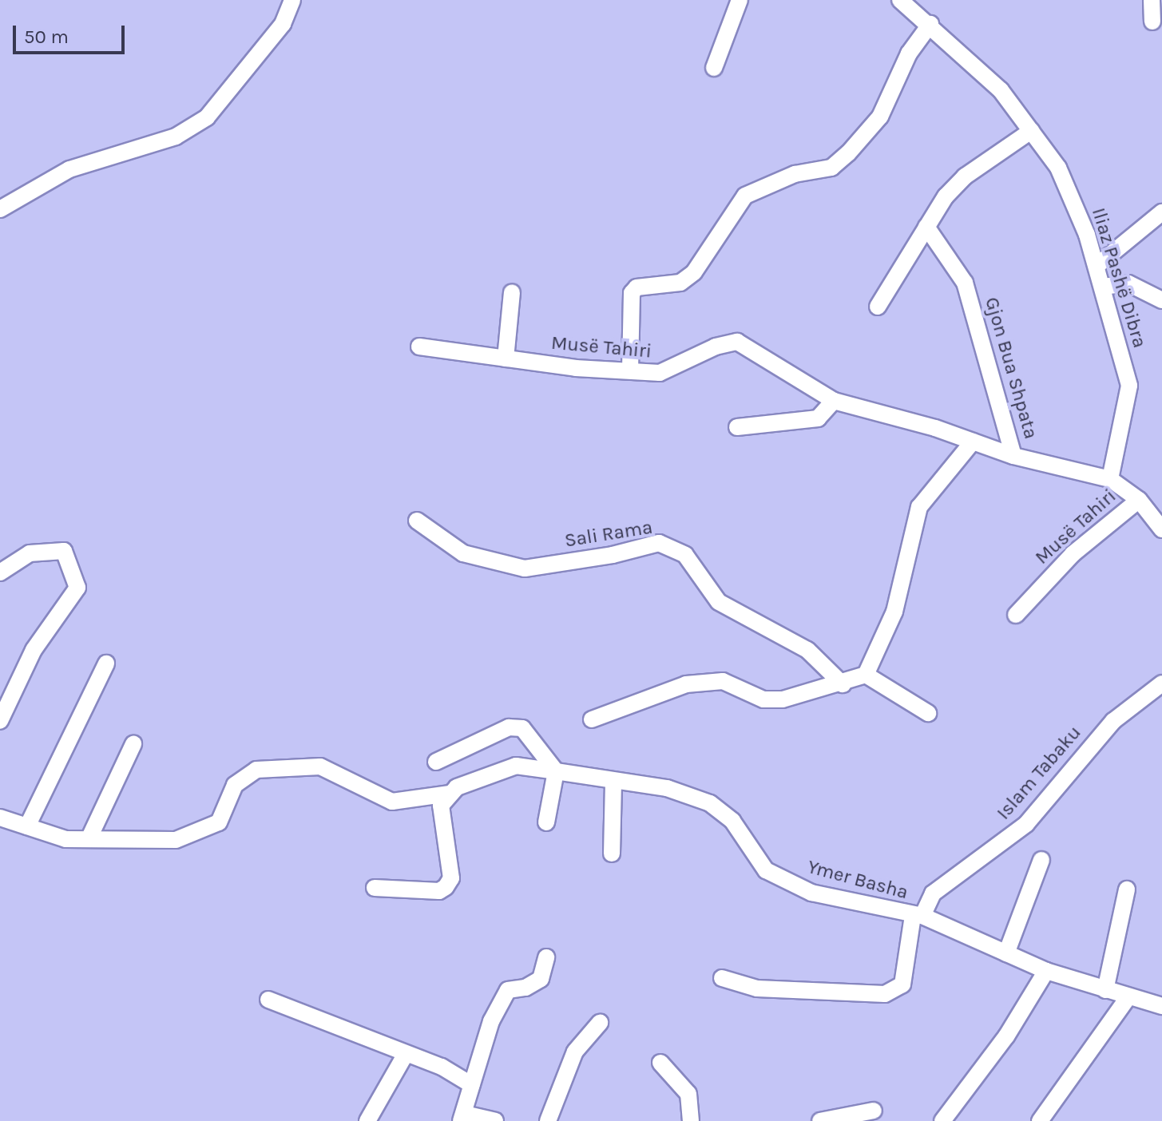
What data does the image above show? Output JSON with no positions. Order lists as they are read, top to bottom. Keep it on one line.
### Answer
{"streets":{"street":["Iliaz Pashë Dibra","Musë Tahiri","Gjon Bua Shpata","Sali Rama","Islam Tabaku","Ymer Basha"]},"crossings":[["Iliaz Pashë Dibra","Musë Tahiri"],["Musë Tahiri","Gjon Bua Shpata"],["Islam Tabaku","Ymer Basha"]],"scale_bar":"50 m"}
